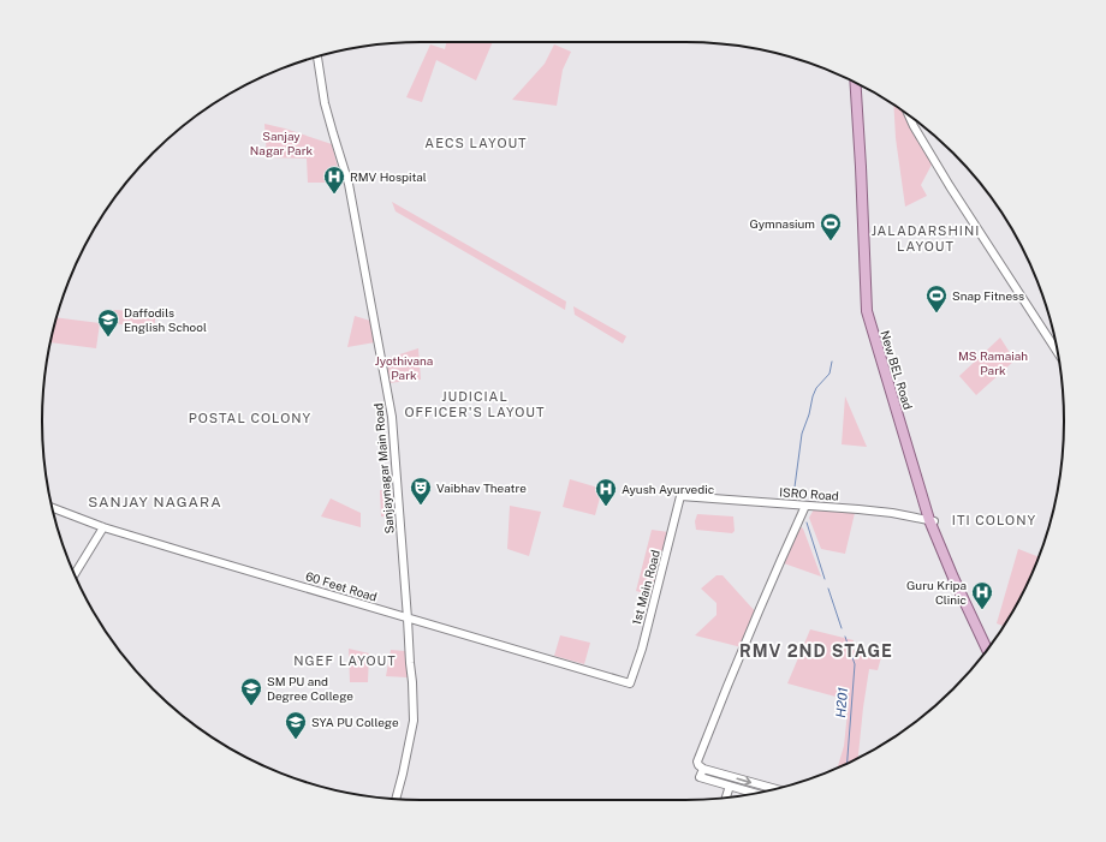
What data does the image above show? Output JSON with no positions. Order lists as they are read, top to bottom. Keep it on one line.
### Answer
{"streets":{"main road":["New BEL Road"],"street":["Sanjaynagar Main Road","ISRO Road","60 Feet Road","1st Main Road"]},"crossings":[["New BEL Road","ISRO Road"],["Sanjaynagar Main Road","60 Feet Road"],["ISRO Road","1st Main Road"],["60 Feet Road","1st Main Road"]],"districts":["AECS LAYOUT","JALADARSHINI LAYOUT","JUDICIAL OFFICER'S LAYOUT","POSTAL COLONY","SANJAY NAGARA","ITI COLONY","RMV 2ND STAGE","NGEF LAYOUT"],"water":["H201"],"parks":["Sanjay Nagar Park","MS Ramaiah Park","Jyothivana Park"],"places":{"hospital":["RMV Hospital","Ayush Ayurvedic","Guru Kripa Clinic"],"sports":["Gymnasium","Snap Fitness"],"school or university":["Daffodils English School","SM PU and Degree College","SYA PU College"],"theatre":["Vaibhav Theatre"]}}
